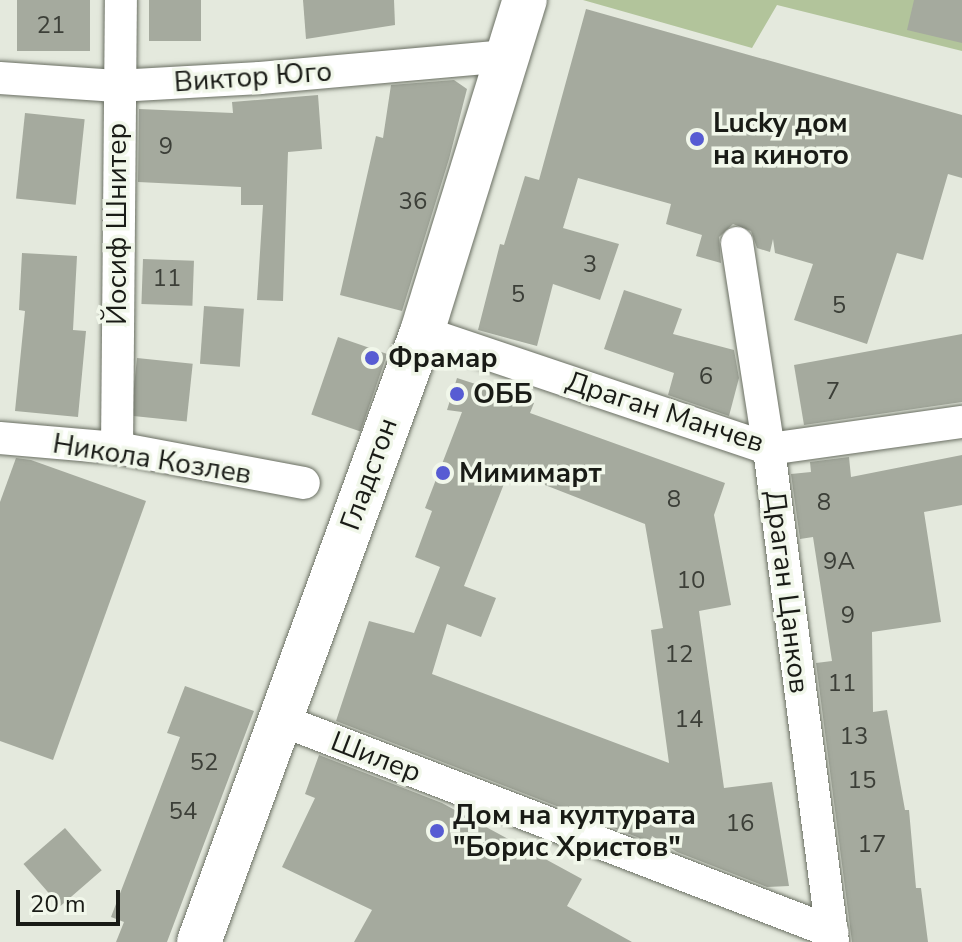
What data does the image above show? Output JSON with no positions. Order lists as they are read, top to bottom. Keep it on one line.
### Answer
{"streets":{"main road":["Гладстон"],"street":["Виктор Юго","Йосиф Шнитер","Драган Манчев","Никола Козлев","Драган Цанков","Шилер"]},"crossings":[["Виктор Юго","Йосиф Шнитер"],["Виктор Юго","Гладстон"],["Йосиф Шнитер","Никола Козлев"],["Драган Манчев","Гладстон"],["Драган Манчев","Драган Цанков"],["Гладстон","Шилер"],["Драган Цанков","Шилер"]],"places":["Lucky дом на киното","Фрамар","ОББ","Мимимарт","Дом на културата \"Борис Христов\""],"house_numbers":["21","9","36","3","11","5","5","6","7","8","8","9А","10","9","12","11","14","13","52","15","54","16","17"],"scale_bar":"20 m"}
